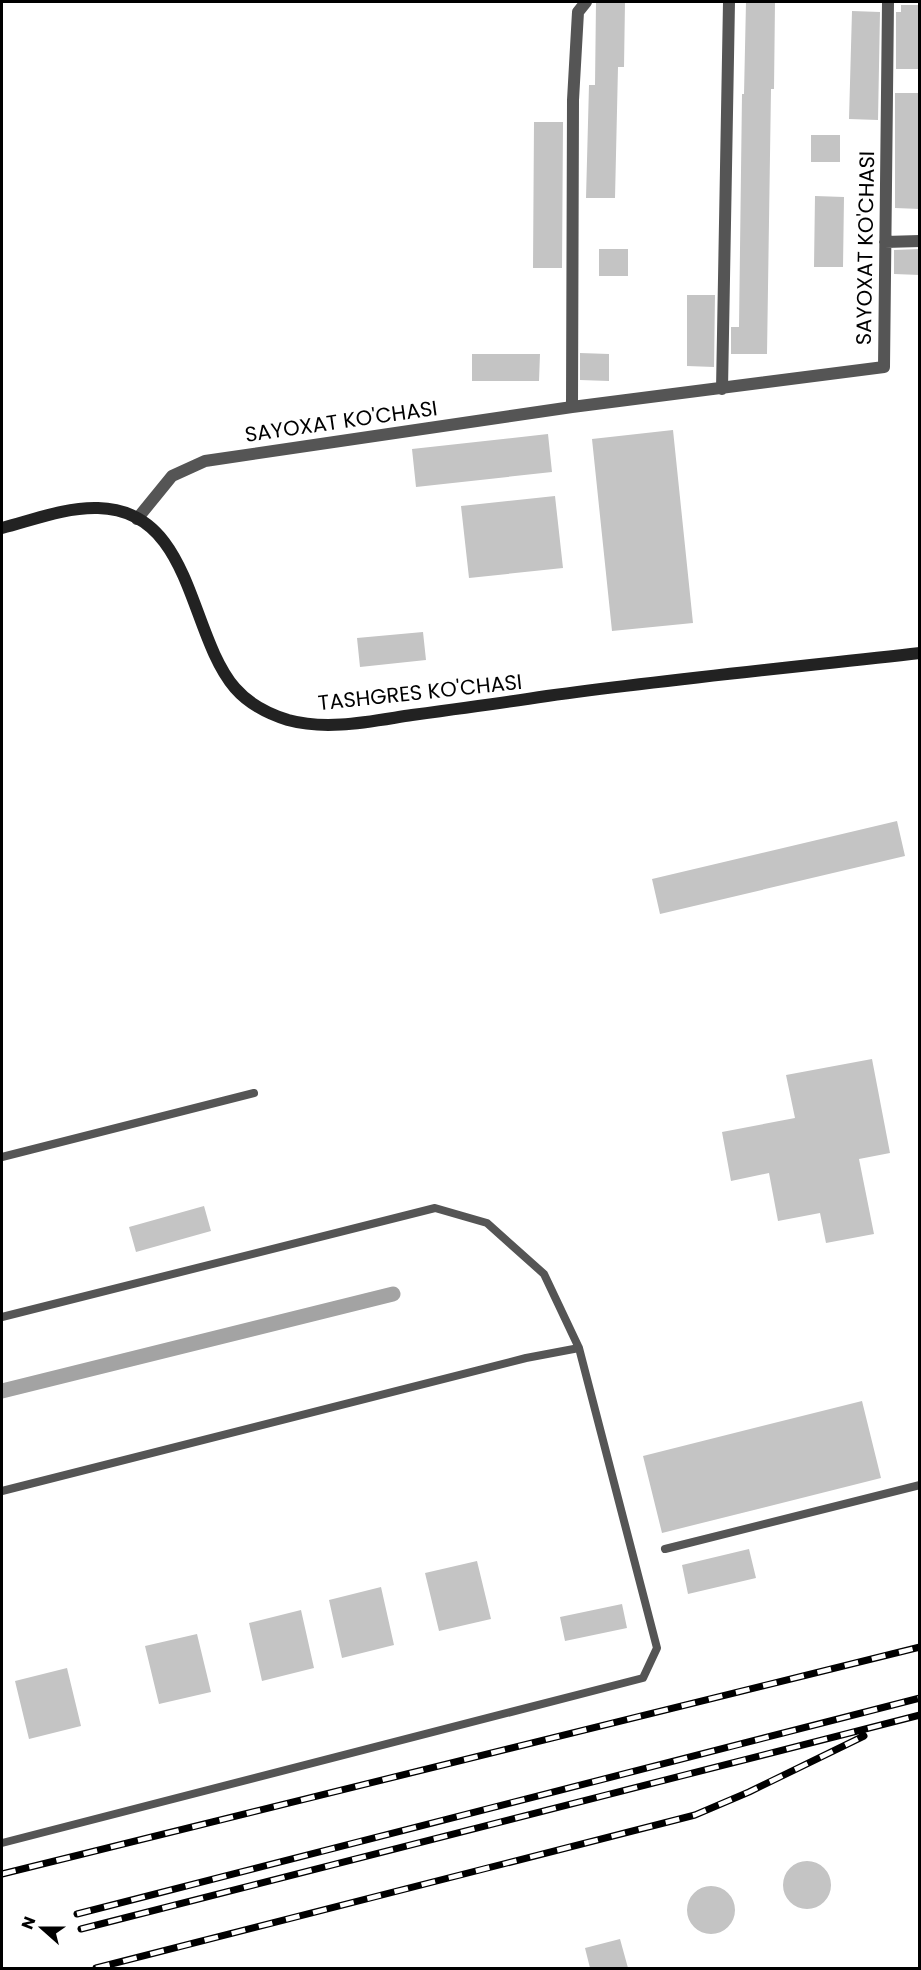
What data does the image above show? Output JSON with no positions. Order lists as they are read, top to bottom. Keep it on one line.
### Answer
{"streets":{"main road":["TASHGRES KO'CHASI"],"street":["SAYOXAT KO'CHASI"]},"crossings":[["SAYOXAT KO'CHASI","TASHGRES KO'CHASI"]],"north":"left"}
